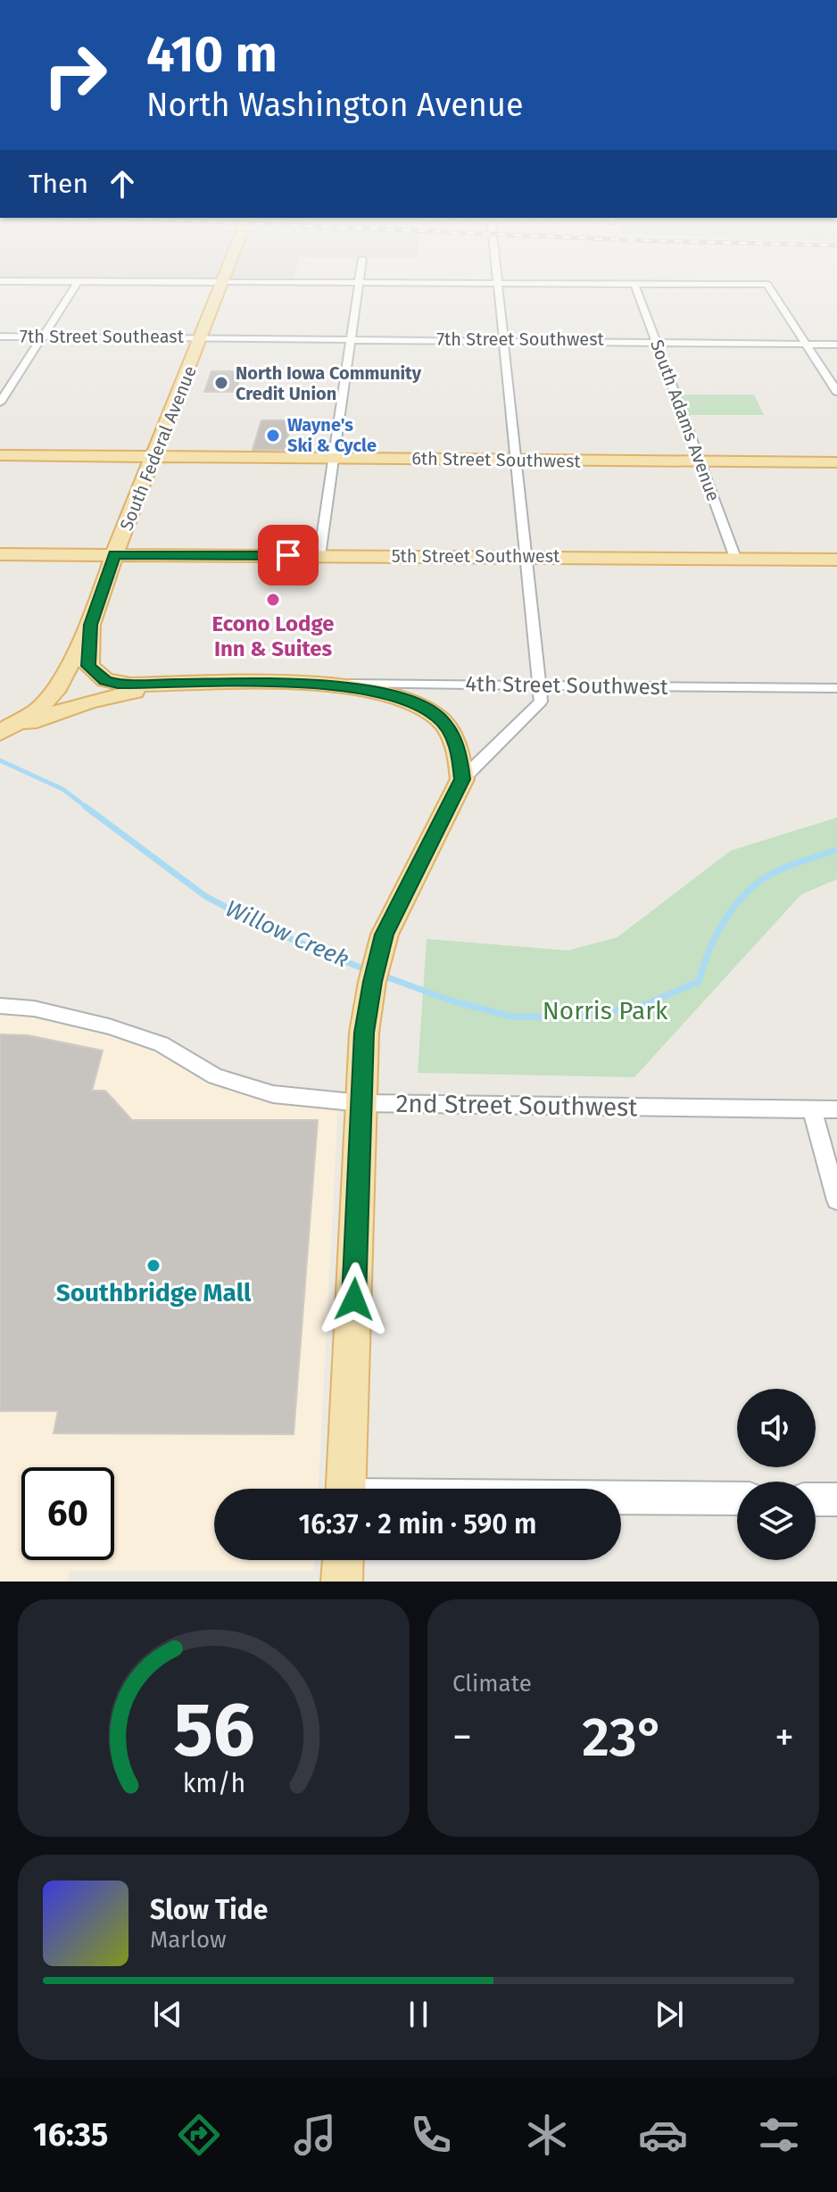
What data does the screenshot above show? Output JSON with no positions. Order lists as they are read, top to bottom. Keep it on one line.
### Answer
{"streets":{"main road":["South Federal Avenue","6th Street Southwest","5th Street Southwest"],"street":["7th Street Southeast","7th Street Southwest","South Adams Avenue","4th Street Southwest","2nd Street Southwest"]},"crossings":[["7th Street Southeast","7th Street Southwest"],["7th Street Southeast","South Federal Avenue"],["7th Street Southwest","South Adams Avenue"],["7th Street Southwest","South Federal Avenue"],["South Adams Avenue","6th Street Southwest"],["South Adams Avenue","5th Street Southwest"],["South Federal Avenue","6th Street Southwest"],["South Federal Avenue","5th Street Southwest"]],"water":["Willow Creek"],"parks":["Norris Park"],"places":["North Iowa Community Credit Union","Wayne's Ski & Cycle","Econo Lodge Inn & Suites","Southbridge Mall"],"page":{"turn":["410 m","North Washington Avenue"],"then":"Then","limit":"60","trip":"16:37 · 2 min · 590 m","tile":"Climate","heat":["−","23°","+"],"song":["Slow Tide","Marlow"],"tabs":"16:35","gauge":["56","km/h"]}}
